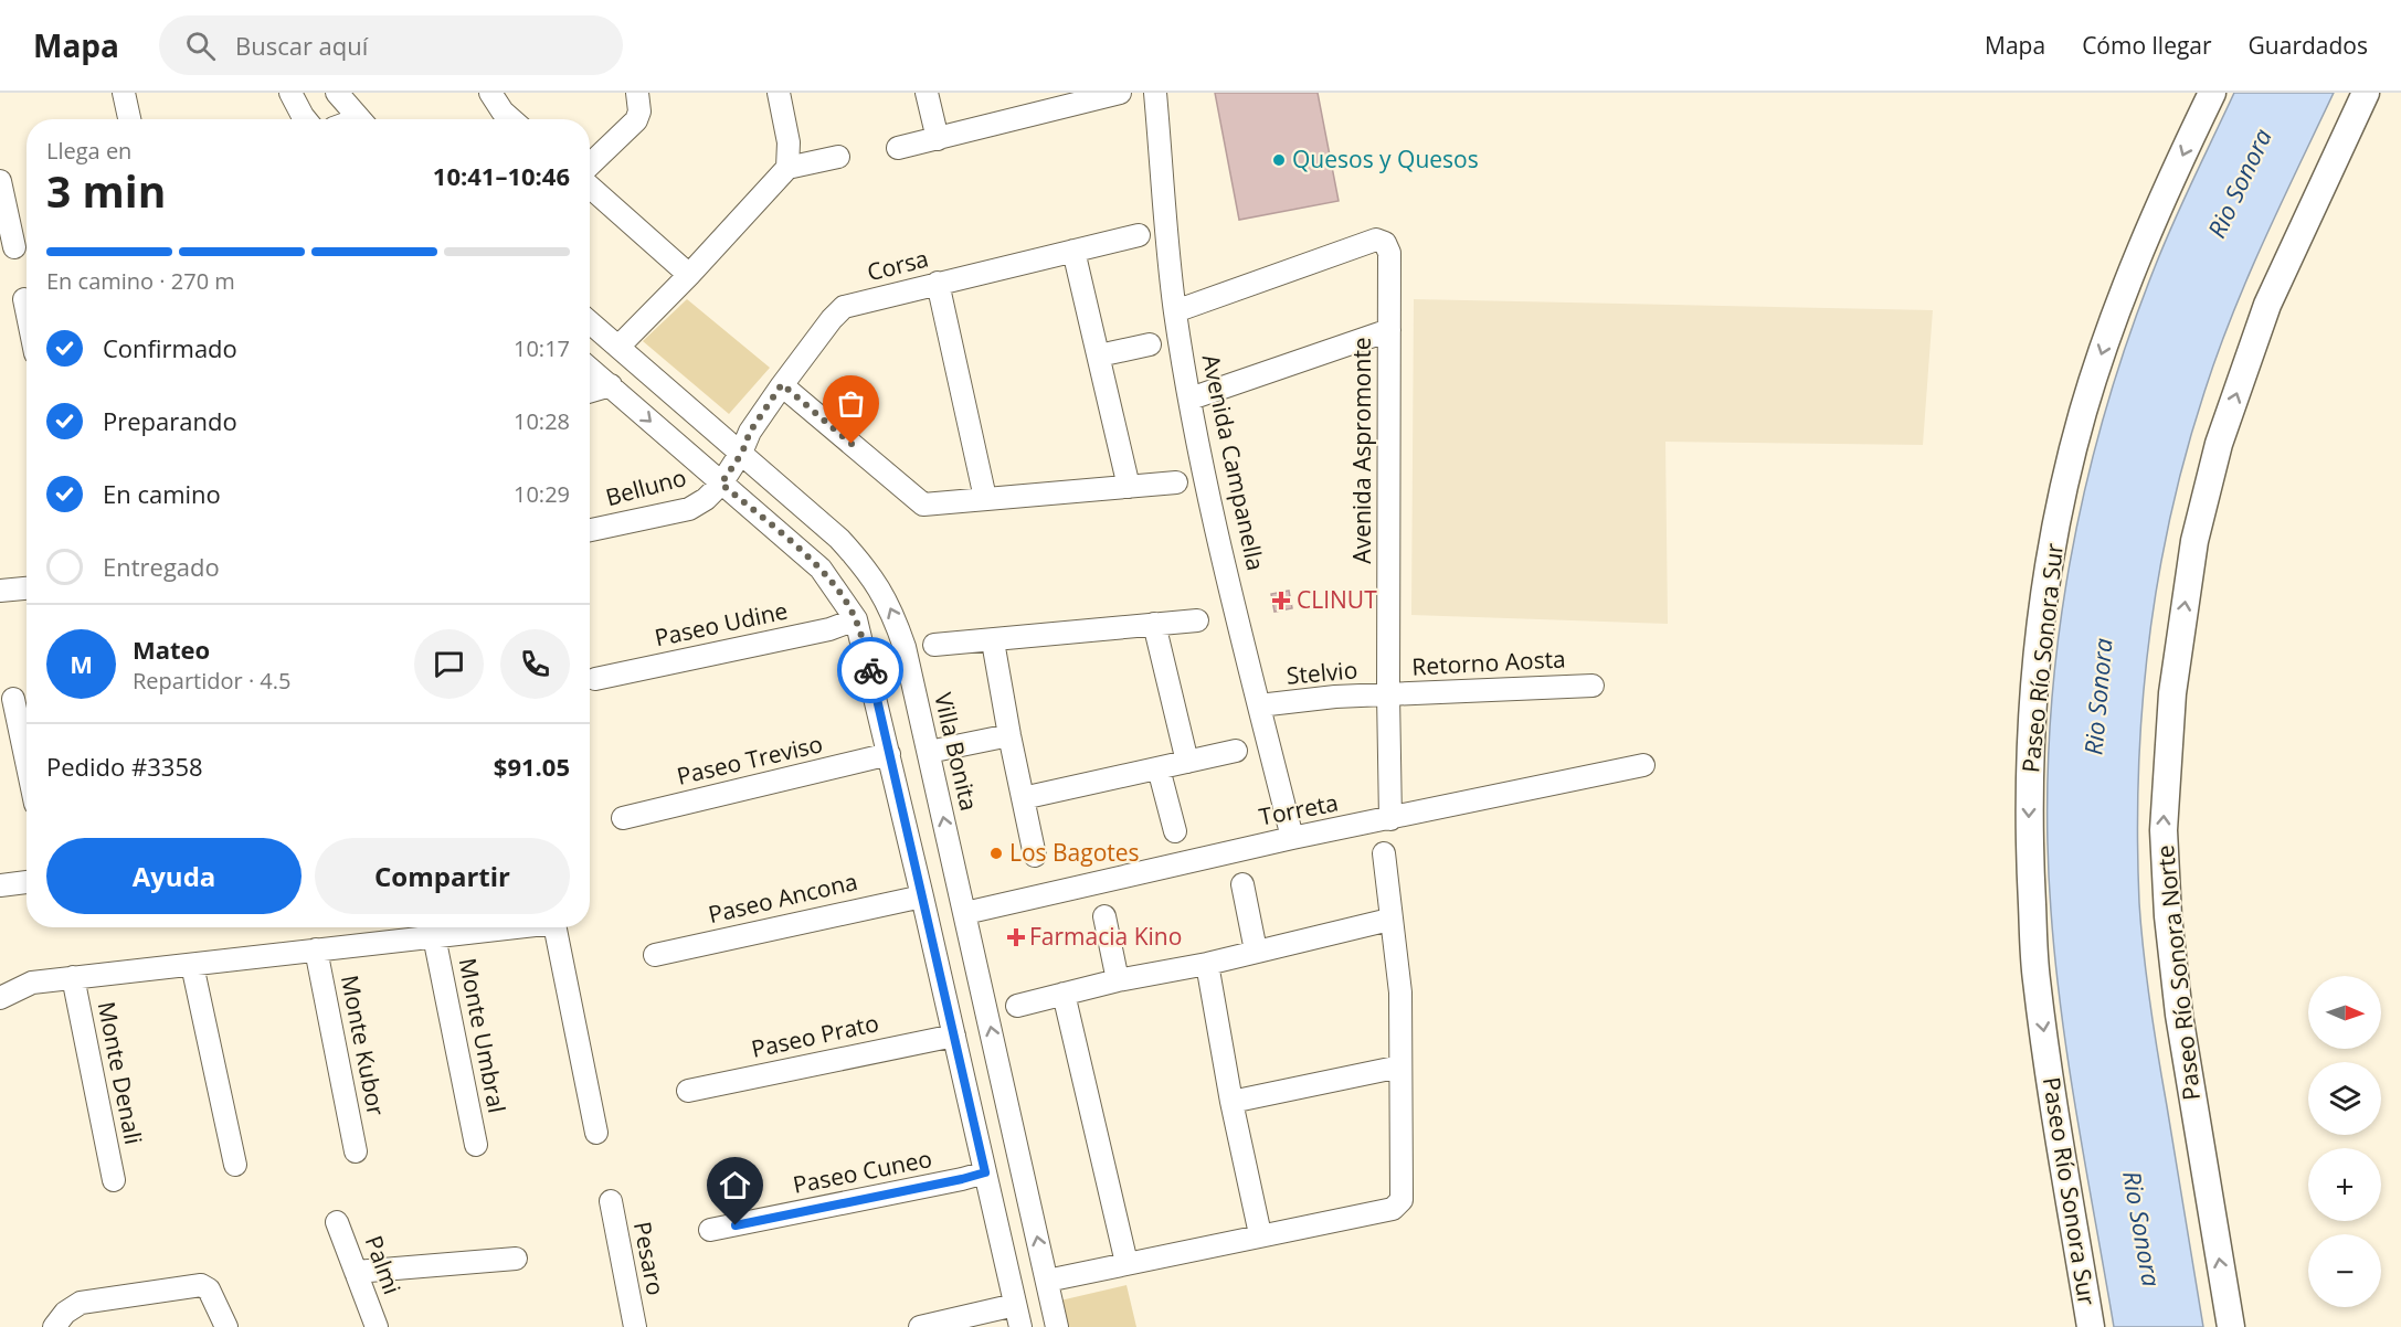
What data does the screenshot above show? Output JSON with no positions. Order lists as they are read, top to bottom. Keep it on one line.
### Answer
{"streets":{"main road":["Paseo Río Sonora Sur","Paseo Río Sonora Norte"],"street":["Corsa","Avenida Aspromonte","Avenida Campanella","Belluno","Paseo Udine","Retorno Aosta","Stelvio","Villa Bonita","Paseo Treviso","Torreta","Paseo Ancona","Monte Umbral","Paseo Prato","Monte Kubor","Monte Denali","Paseo Cuneo","Pesaro","Palmi"]},"crossings":[["Corsa","Belluno"],["Corsa","Villa Bonita"],["Avenida Aspromonte","Avenida Campanella"],["Avenida Aspromonte","Retorno Aosta"],["Avenida Aspromonte","Stelvio"],["Avenida Aspromonte","Torreta"],["Avenida Campanella","Stelvio"],["Avenida Campanella","Torreta"],["Belluno","Villa Bonita"],["Retorno Aosta","Stelvio"],["Villa Bonita","Torreta"]],"one_way":["Paseo Río Sonora Sur","Paseo Río Sonora Norte"],"water":["Rio Sonora"],"places":{"other":["Quesos y Quesos","Los Bagotes"],"health":["CLINUT","Farmacia Kino"]},"north":"right","page":{"header":"Mapa","search":"Buscar aquí","nav":["Mapa","Cómo llegar","Guardados"],"heading":["3 min","Llega en","10:41–10:46"],"panel":["Mateo","Repartidor · 4.5","Pedido #3358","$91.05"],"bar":"En camino · 270 m","list":[["Confirmado","10:17"],["Preparando","10:28"],["En camino","10:29"],"Entregado"],"round":"M","buttons":["Ayuda","Compartir"],"map_buttons":["+","−"]}}
